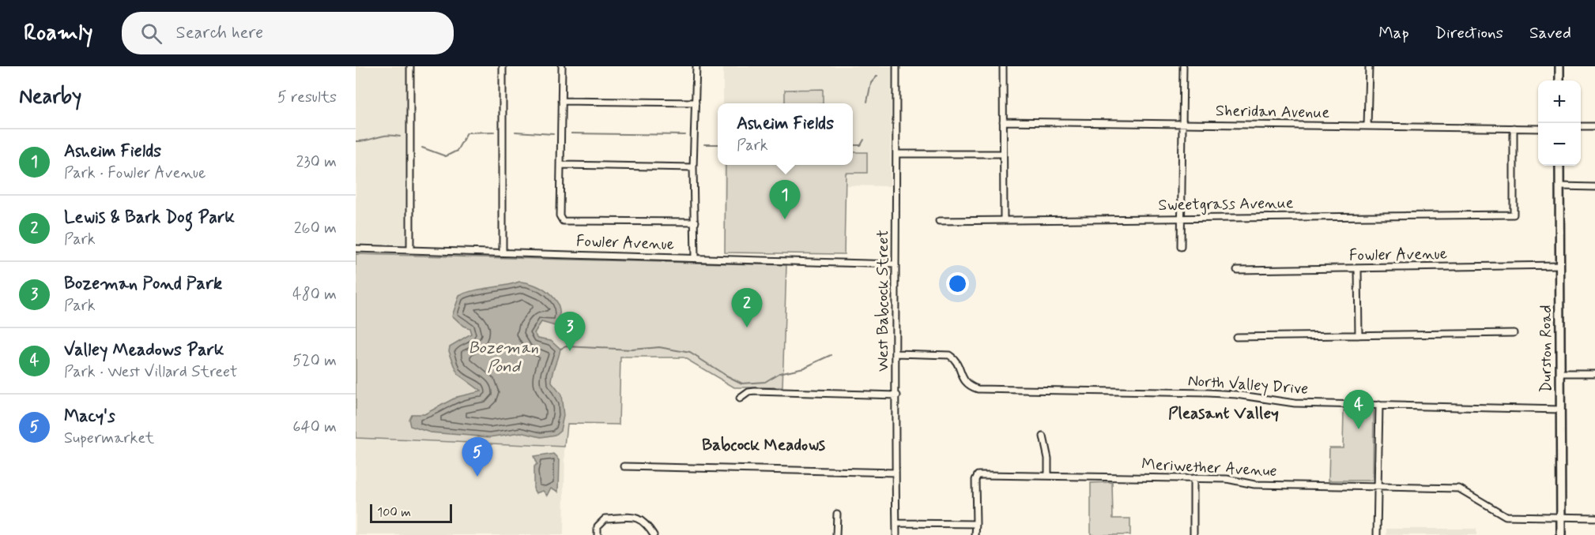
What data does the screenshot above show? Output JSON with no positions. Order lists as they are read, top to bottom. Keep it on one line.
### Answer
{"streets":{"main road":["Durston Road"],"street":["Sheridan Avenue","Sweetgrass Avenue","Fowler Avenue","West Babcock Street","North Valley Drive","Meriwether Avenue"]},"crossings":[["Sheridan Avenue","Sweetgrass Avenue"],["Fowler Avenue","West Babcock Street"],["Fowler Avenue","Durston Road"],["West Babcock Street","North Valley Drive"],["Durston Road","North Valley Drive"],["Durston Road","Meriwether Avenue"]],"districts":["Pleasant Valley","Babcock Meadows"],"water":["Bozeman Pond"],"scale_bar":"100 m","page":{"header":"Roamly","search":"Search here","nav":["Map","Directions","Saved"],"heading":["Nearby","5 results"],"map_buttons":["+","−"],"popup":["Asheim Fields","Park"],"list":[{"mark":"1","name":"Asheim Fields","note":"Park · Fowler Avenue","value":"230 m"},{"mark":"2","name":"Lewis & Bark Dog Park","note":"Park","value":"260 m"},{"mark":"3","name":"Bozeman Pond Park","note":"Park","value":"480 m"},{"mark":"4","name":"Valley Meadows Park","note":"Park · West Villard Street","value":"520 m"},{"mark":"5","name":"Macy's","note":"Supermarket","value":"640 m"}],"pins":["1","2","3","4","5"],"scale":"100 m"}}
